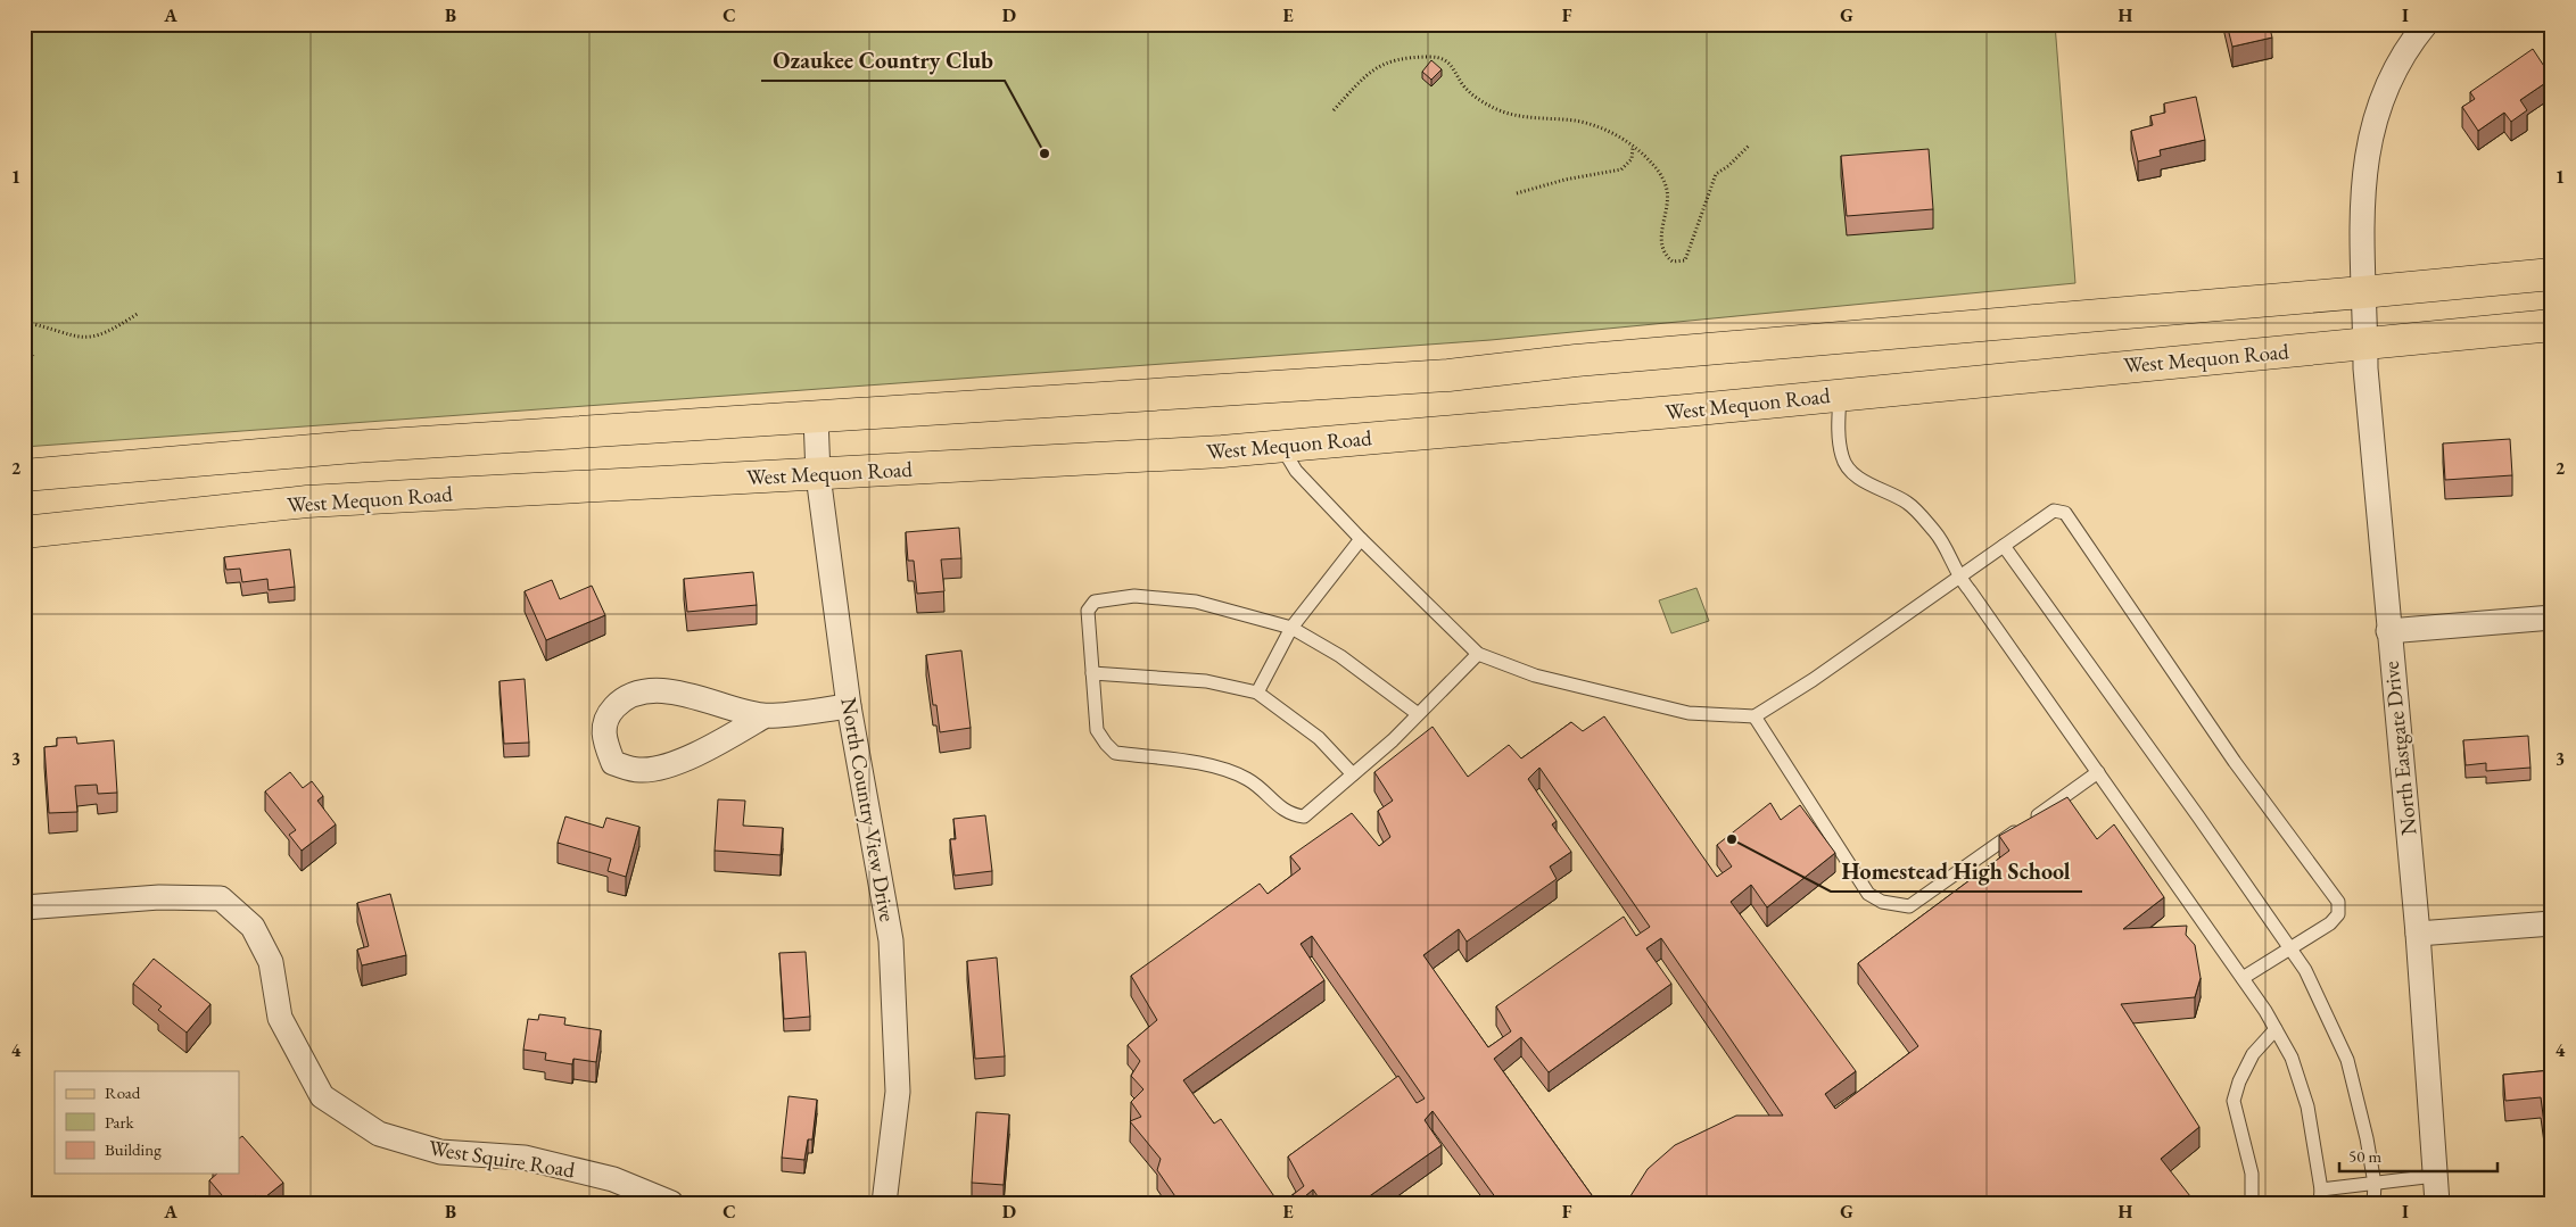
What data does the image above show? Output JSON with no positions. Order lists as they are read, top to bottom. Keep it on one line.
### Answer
{"streets":{"main road":["West Mequon Road"],"street":["North Eastgate Drive","North Country View Drive","West Squire Road"]},"crossings":[["West Mequon Road","North Eastgate Drive"],["West Mequon Road","North Country View Drive"]],"places":["Ozaukee Country Club","Homestead High School"],"legend":["Road","Park","Building"],"scale_bar":"50 m","grid":{"columns":["A","B","C","D","E","F","G","H","I"],"rows":["1","2","3","4"]}}
